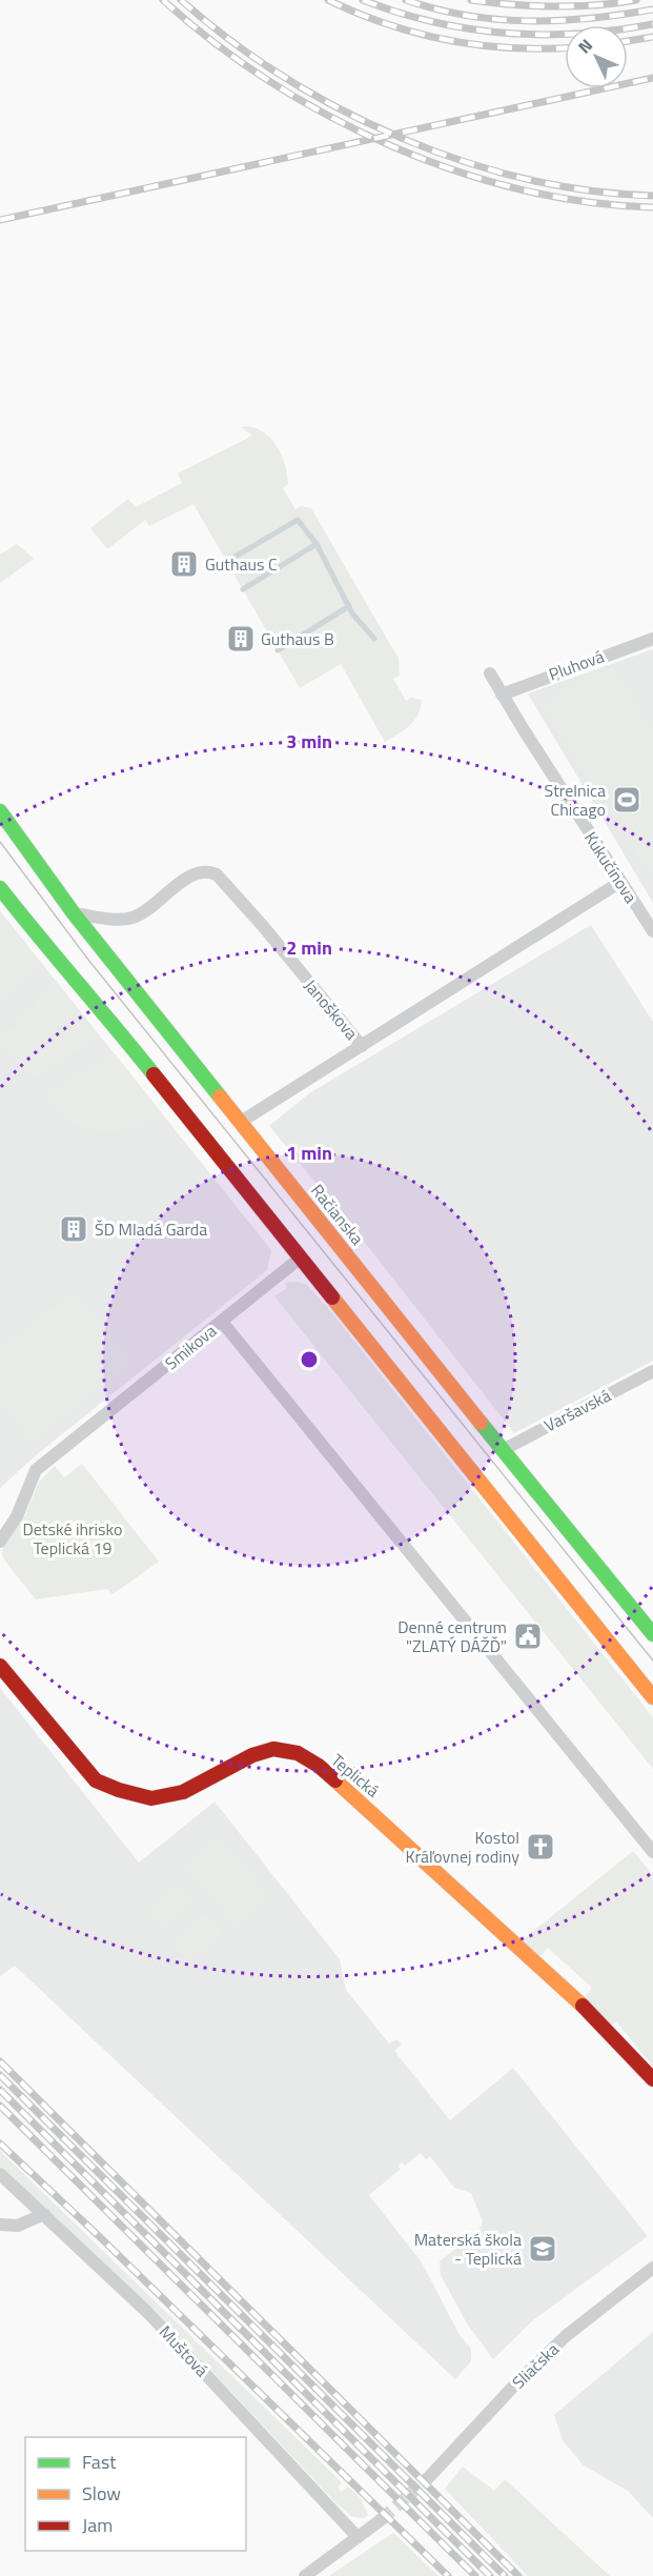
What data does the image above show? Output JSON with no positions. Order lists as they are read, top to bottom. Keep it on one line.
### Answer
{"streets":{"main road":["Račianska","Teplická"],"street":["Pluhová","Kukučínova","Janoškova","Smikova","Varšavská","Muštová","Sliačska"]},"crossings":[["Pluhová","Kukučínova"],["Kukučínova","Janoškova"],["Janoškova","Račianska"],["Račianska","Varšavská"]],"parks":["Detské ihrisko Teplická 19"],"places":{"building":["Guthaus C","Guthaus B","ŠD Mladá Garda"],"sports":["Strelnica Chicago"],"public building":["Denné centrum \"ZLATÝ DÁŽĎ\""],"church":["Kostol Kráľovnej rodiny"],"school or university":["Materská škola - Teplická"]},"legend":["Fast","Slow","Jam"],"north":"top left","rings":["3 min","2 min","1 min"]}
